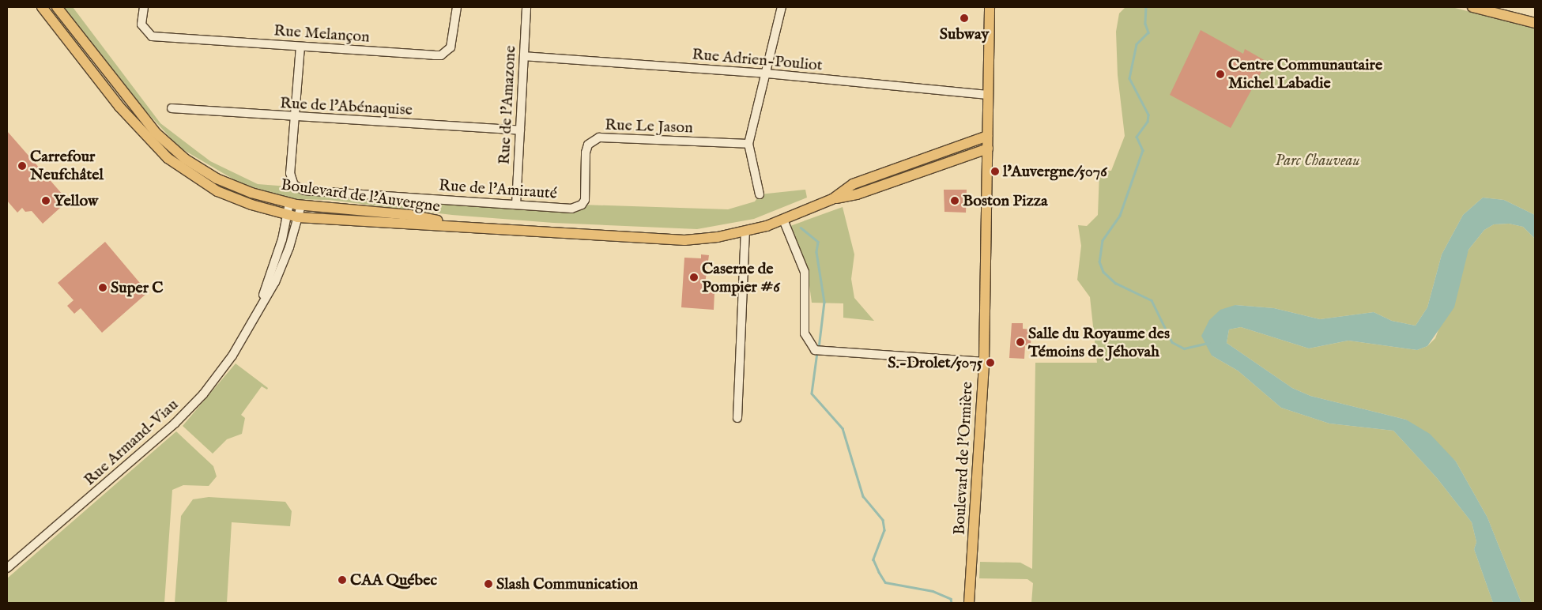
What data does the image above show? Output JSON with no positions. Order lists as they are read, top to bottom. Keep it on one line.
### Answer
{"streets":{"main road":["Boulevard de l'Auvergne","Boulevard de l'Ormière"],"street":["Rue Melançon","Rue Adrien-Pouliot","Rue de l'Amazone","Rue de l'Abénaquise","Rue Le Jason","Rue de l'Amirauté","Rue Armand-Viau"]},"crossings":[["Rue Adrien-Pouliot","Rue de l'Amazone"],["Rue Adrien-Pouliot","Boulevard de l'Ormière"],["Rue de l'Amazone","Rue de l'Abénaquise"],["Rue de l'Amazone","Rue de l'Amirauté"],["Rue de l'Abénaquise","Rue de l'Amirauté"],["Rue Le Jason","Rue de l'Amirauté"],["Boulevard de l'Auvergne","Rue Armand-Viau"],["Boulevard de l'Auvergne","Boulevard de l'Ormière"]],"parks":["Parc Chauveau"],"places":["Subway","Centre Communautaire Michel Labadie","Carrefour Neufchâtel","l'Auvergne/5076","Yellow","Boston Pizza","Caserne de Pompier #6","Super C","Salle du Royaume des Témoins de Jéhovah","S.-Drolet/5075","CAA Québec","Slash Communication"]}
